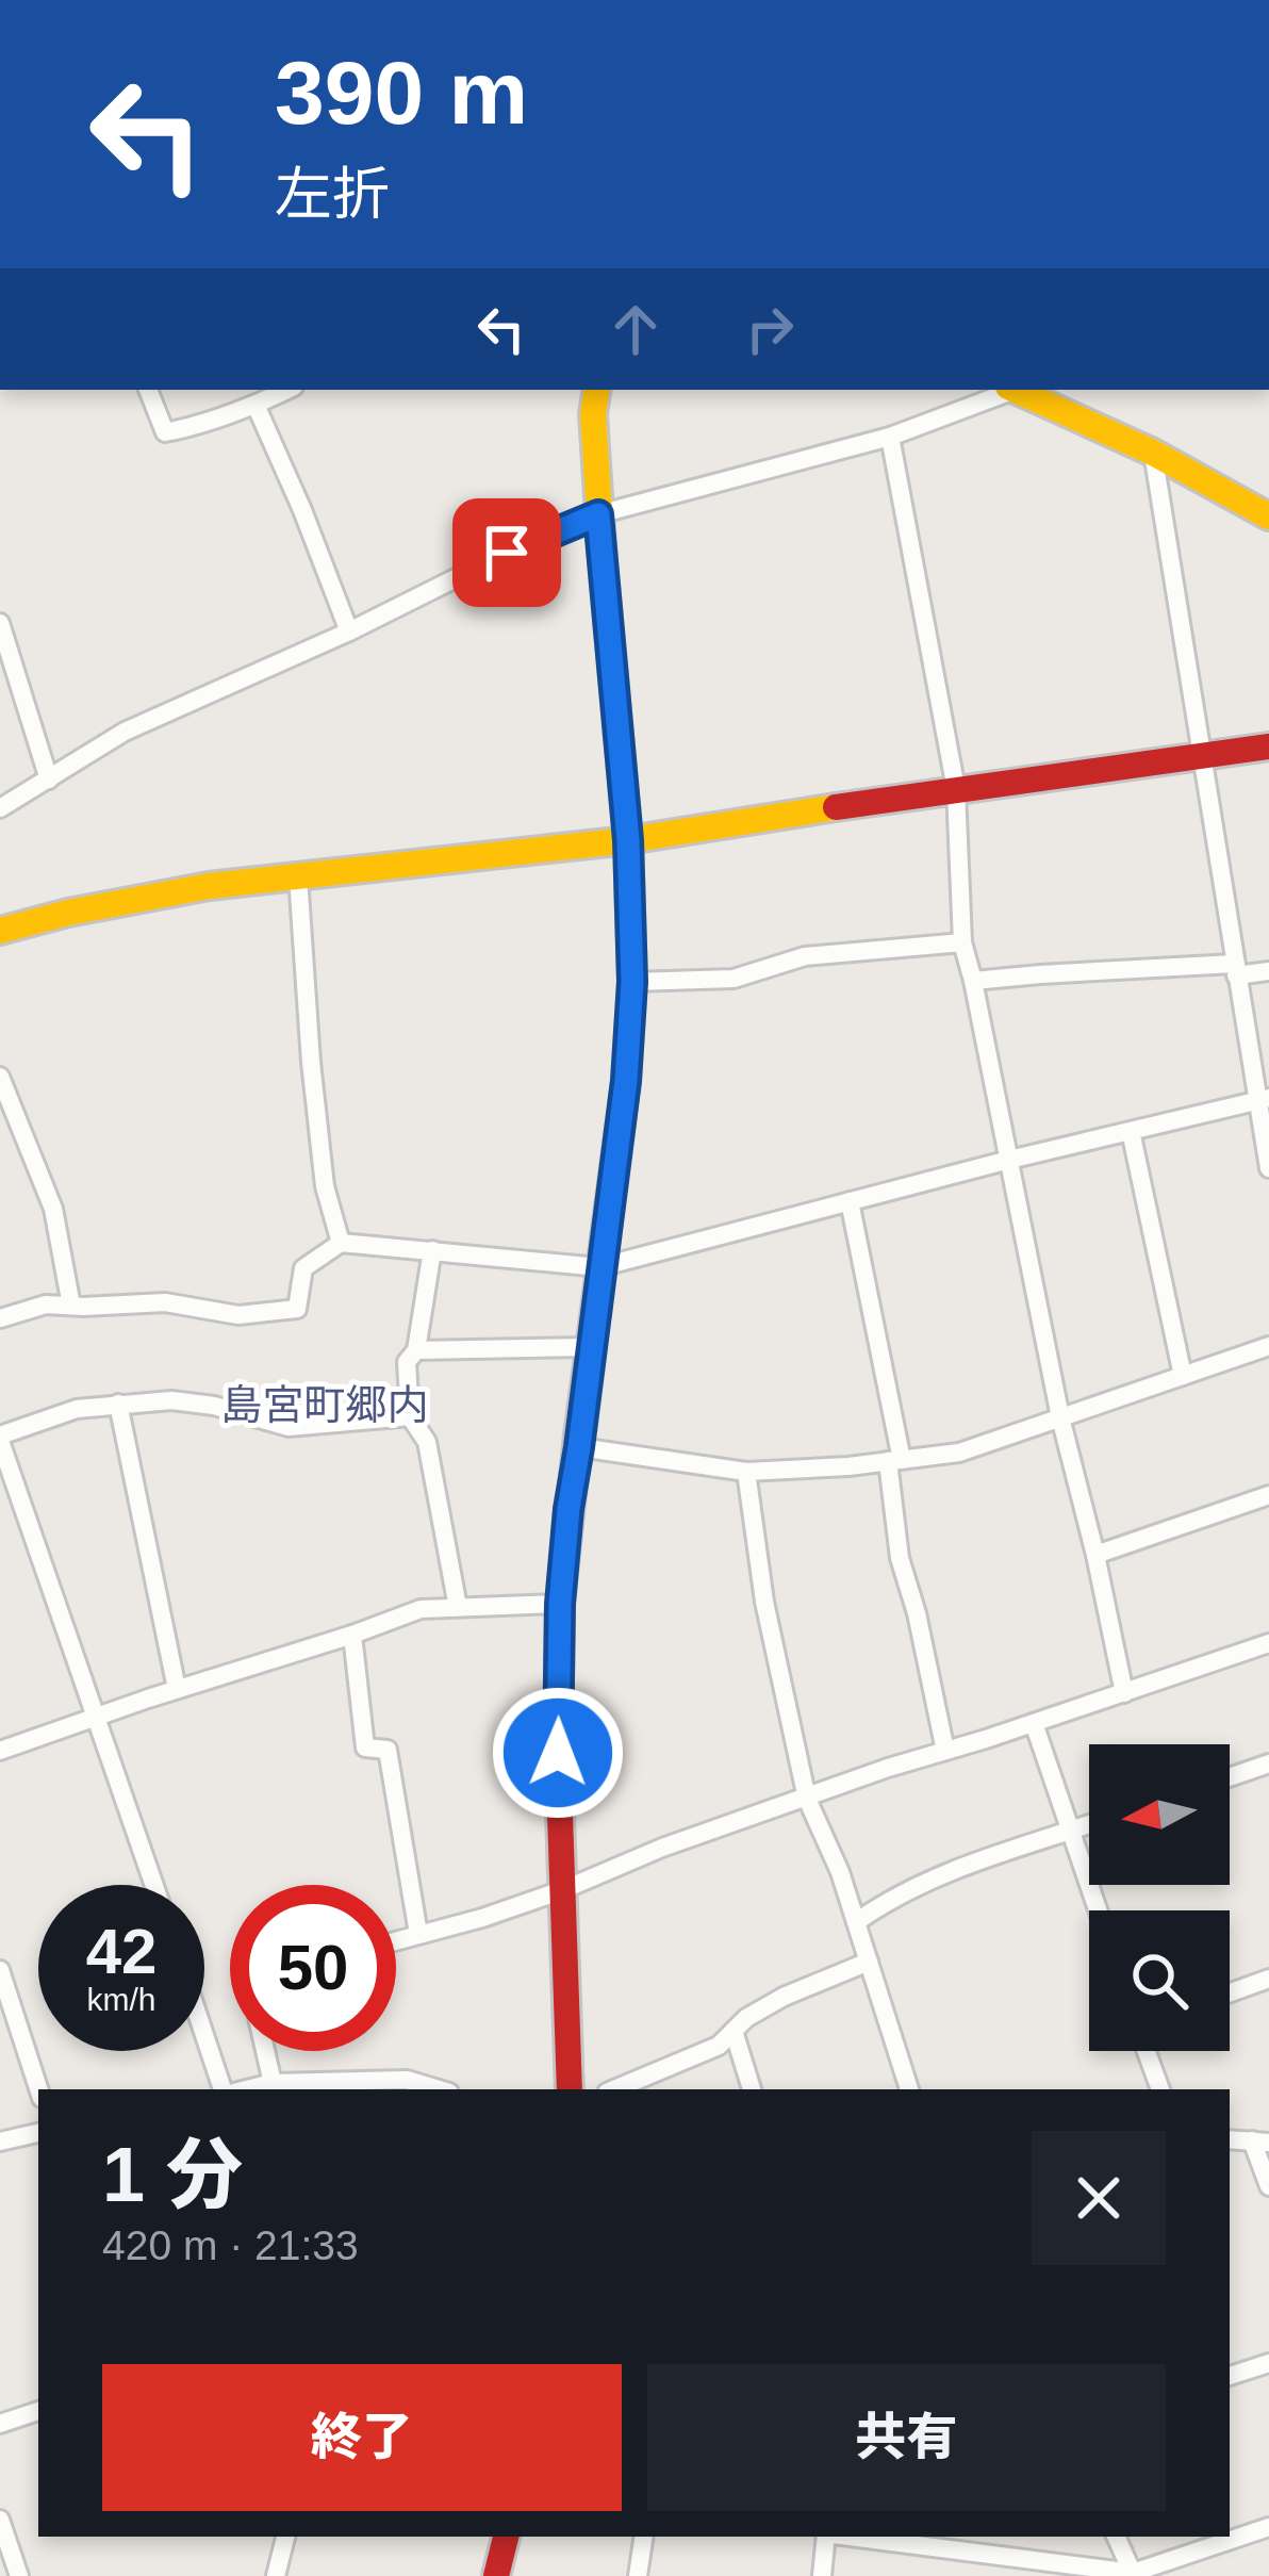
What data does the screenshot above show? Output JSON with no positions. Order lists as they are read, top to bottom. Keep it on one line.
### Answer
{"districts":["島宮町郷内"],"north":"left","page":{"turn":["390 m","左折"],"speed":"42 km/h","limit":"50","heading":["1 分","420 m · 21:33"],"buttons":["終了","共有"]}}
